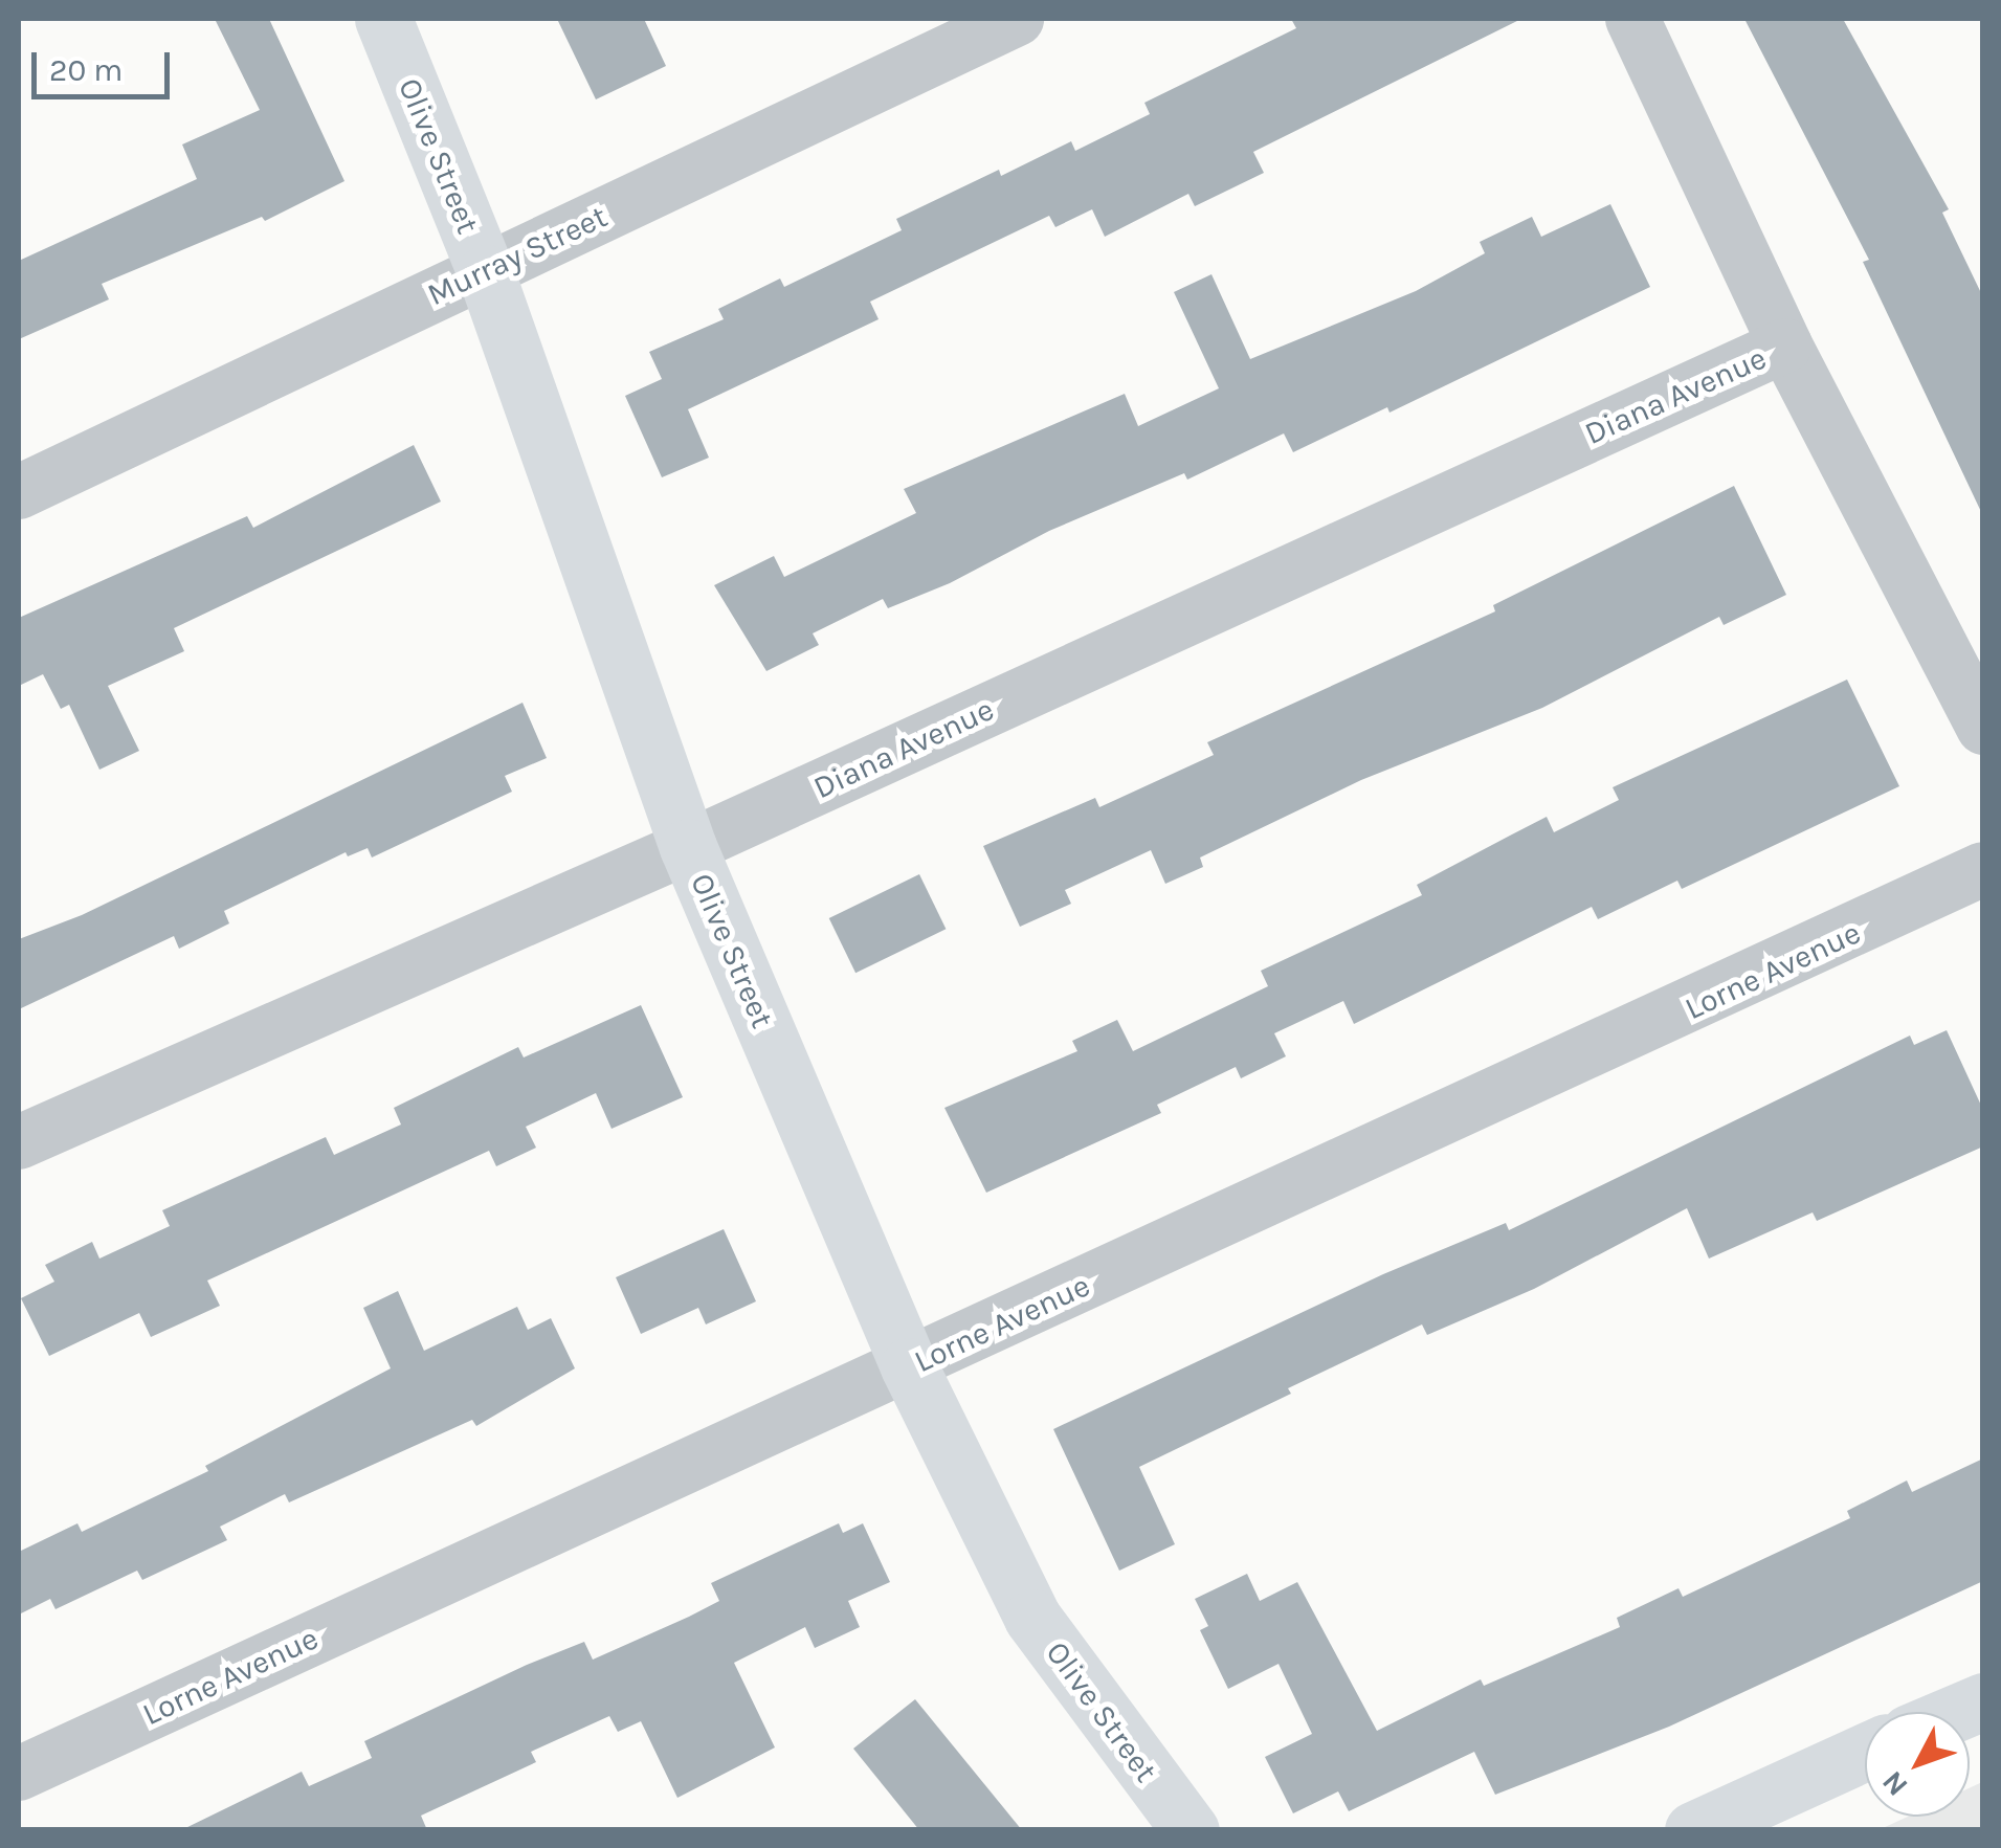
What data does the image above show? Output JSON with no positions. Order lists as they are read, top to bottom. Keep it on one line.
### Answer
{"streets":{"street":["Olive Street","Murray Street","Diana Avenue","Lorne Avenue"]},"crossings":[["Olive Street","Murray Street"],["Olive Street","Diana Avenue"],["Olive Street","Lorne Avenue"]],"scale_bar":"20 m","north":"bottom left"}
